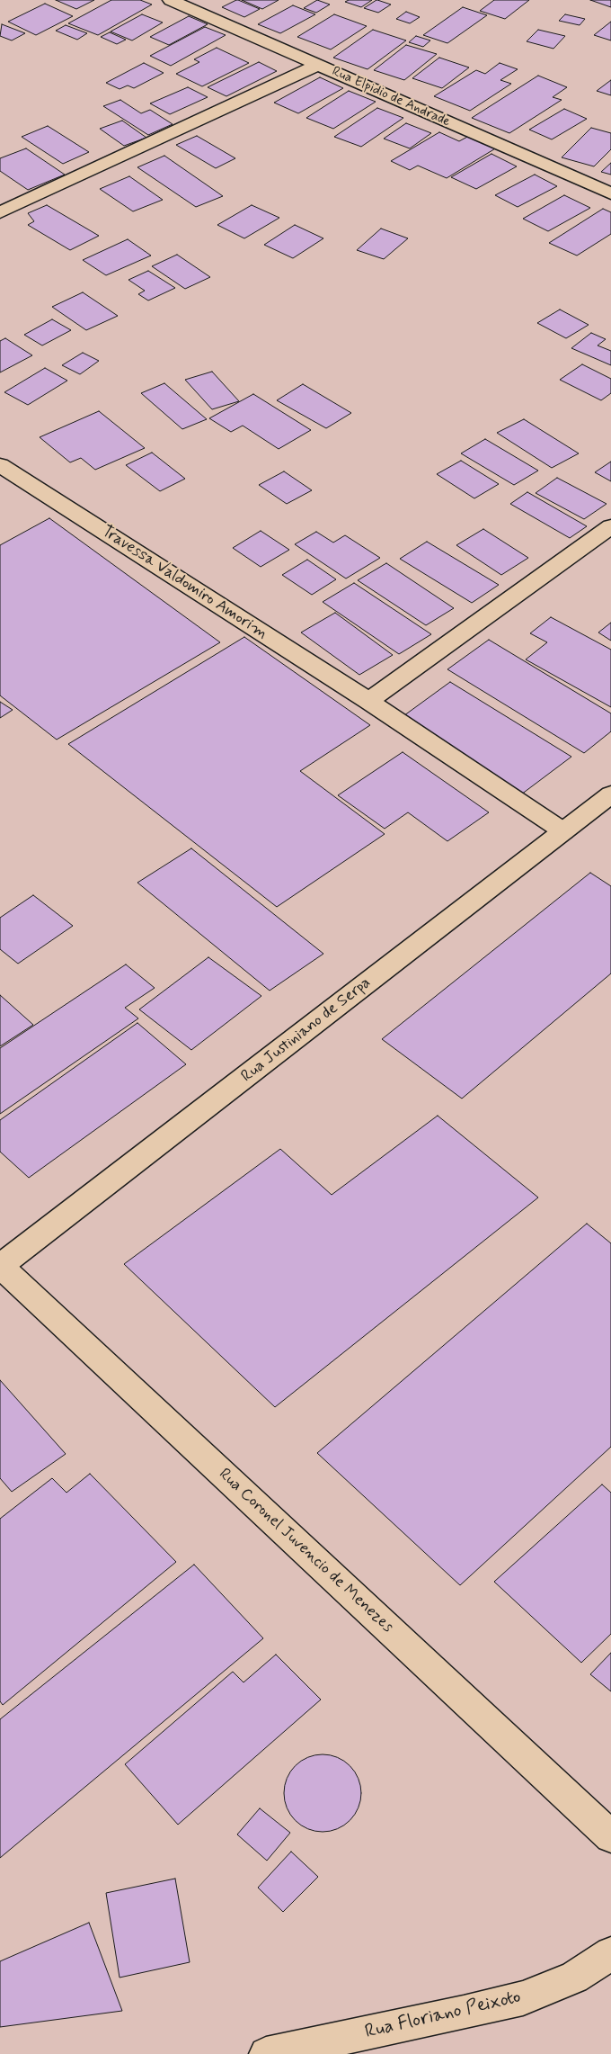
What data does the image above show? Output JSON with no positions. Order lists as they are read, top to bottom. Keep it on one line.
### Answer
{"streets":{"street":["Rua Elpidio de Andrade","Travessa Valdomiro Amorim","Rua Justiniano de Serpa","Rua Coronel Juvencio de Menezes","Rua Floriano Peixoto"]},"crossings":[["Travessa Valdomiro Amorim","Rua Justiniano de Serpa"],["Rua Justiniano de Serpa","Rua Coronel Juvencio de Menezes"]]}
